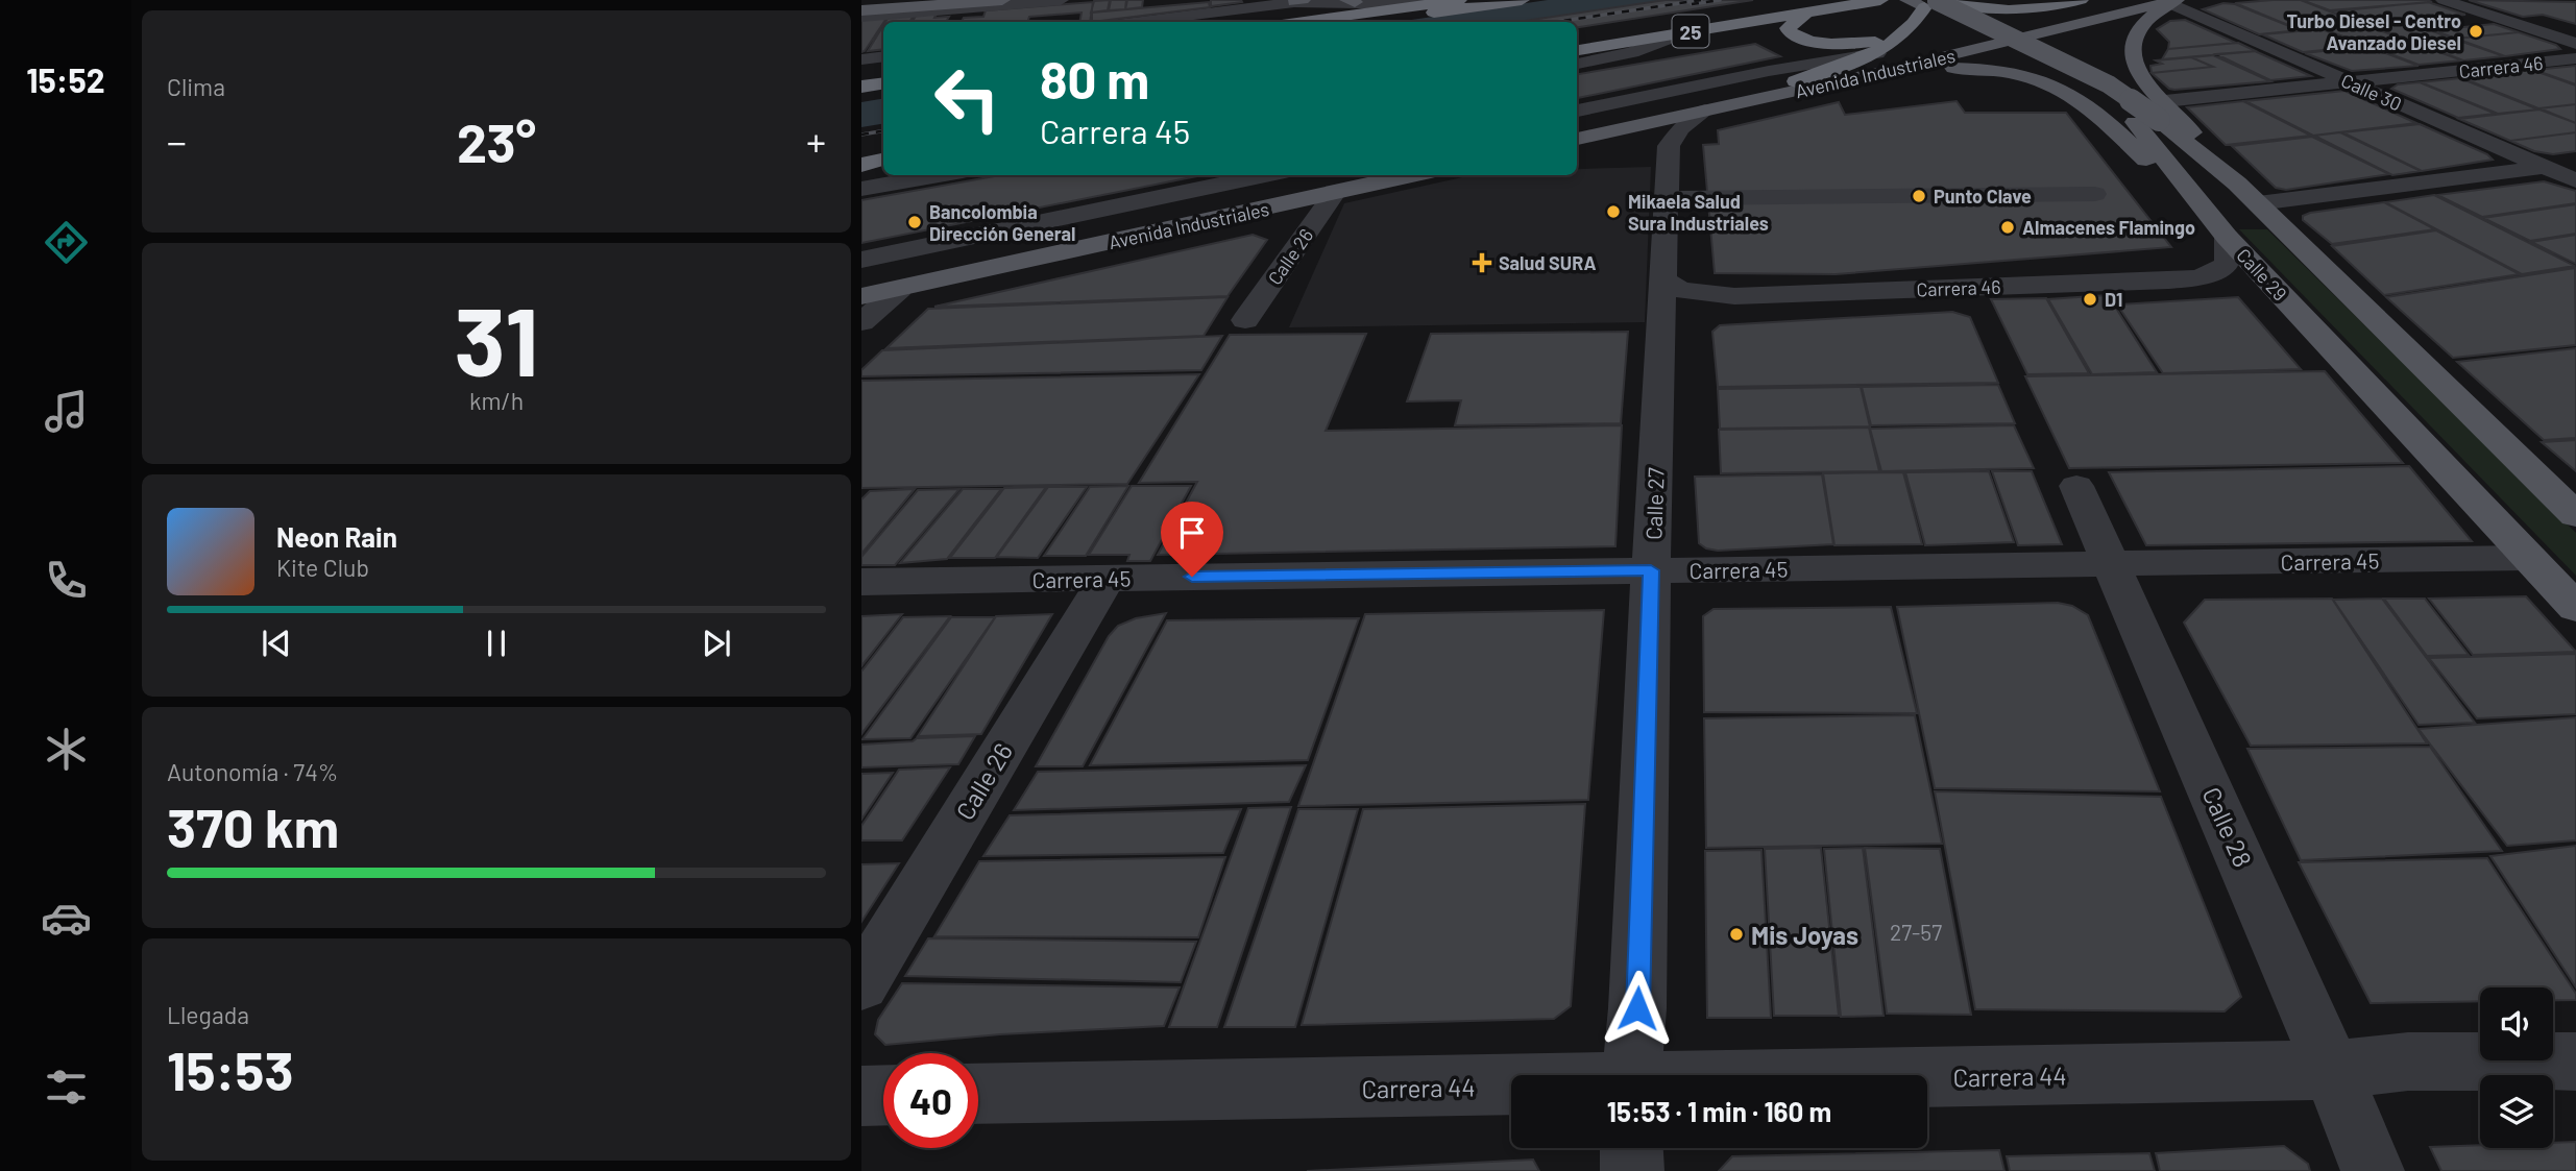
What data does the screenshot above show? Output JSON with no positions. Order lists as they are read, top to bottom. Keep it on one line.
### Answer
{"streets":{"highway":["25"],"main road":["Avenida Industriales","Calle 29"],"street":["Carrera 46","Calle 30","Calle 26","Calle 27","Carrera 45","Calle 28","Carrera 44"]},"crossings":[["Carrera 46","Calle 30"],["Carrera 46","Calle 29"],["Carrera 46","Calle 27"],["Avenida Industriales","Calle 30"],["Avenida Industriales","Calle 26"],["Avenida Industriales","Calle 27"],["Calle 26","Carrera 45"],["Calle 29","Carrera 45"],["Calle 27","Carrera 45"],["Carrera 45","Calle 28"],["Calle 28","Carrera 44"]],"places":{"other":["Turbo Diesel - Centro Avanzado Diesel","Punto Clave","Mikaela Salud Sura Industriales","Bancolombia Dirección General","Almacenes Flamingo","D1","Mis Joyas"],"health":["Salud SURA"]},"house_numbers":["27-57"],"page":{"tabs":"15:52","tile":["Clima",["31","km/h"],["Autonomía · 74%","370 km"],["Llegada","15:53"]],"turn":["80 m","Carrera 45"],"heat":["−","23°","+"],"song":["Neon Rain","Kite Club"],"limit":"40","trip":"15:53 · 1 min · 160 m"}}
